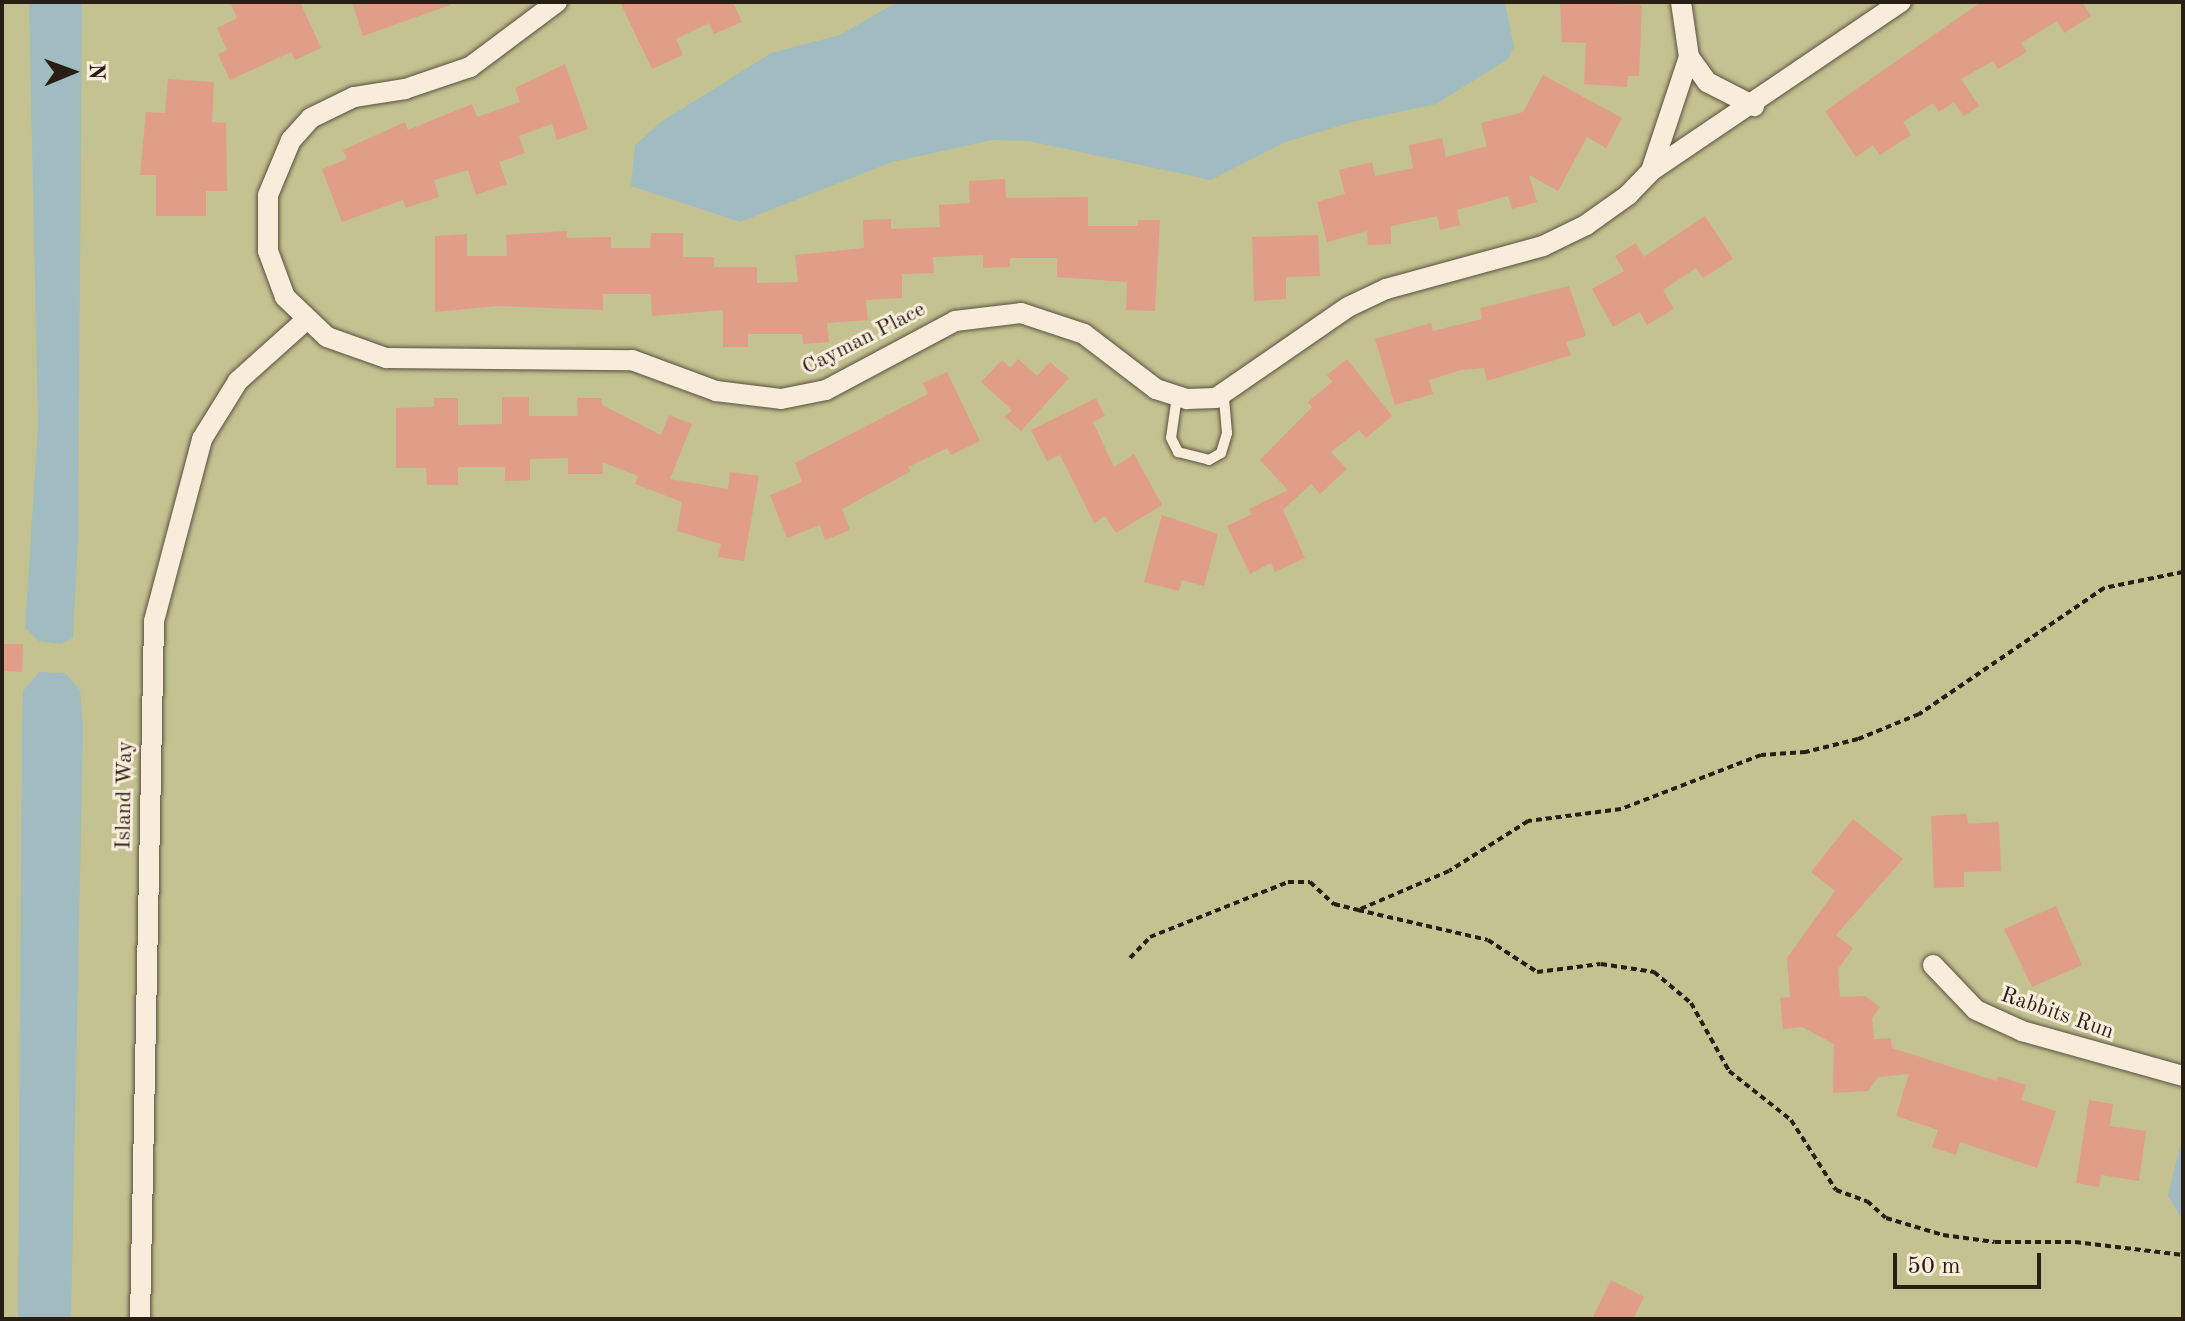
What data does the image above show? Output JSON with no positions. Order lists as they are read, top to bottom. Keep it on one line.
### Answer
{"streets":{"street":["Cayman Place","Island Way","Rabbits Run"]},"crossings":[["Cayman Place","Island Way"]],"scale_bar":"50 m","north":"right"}
